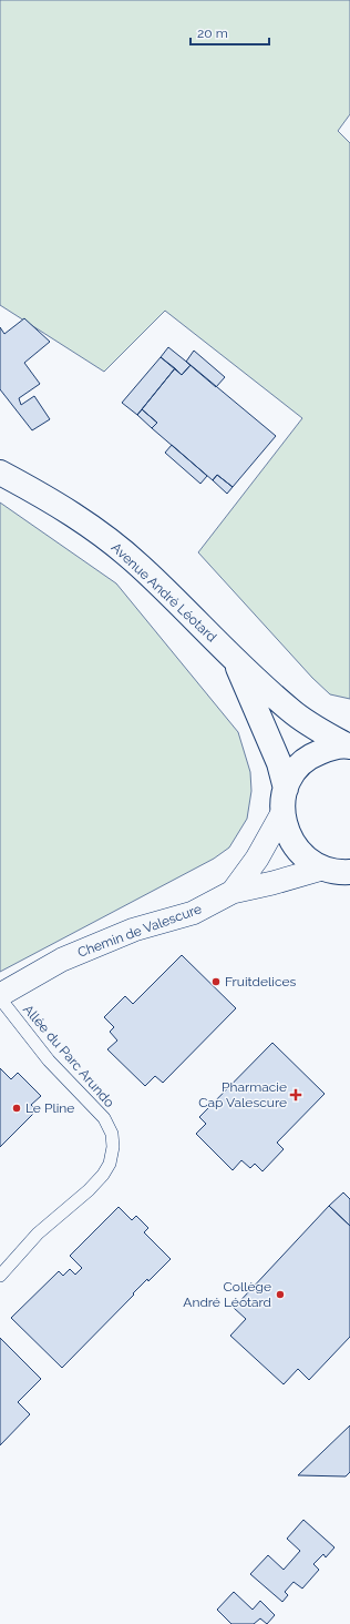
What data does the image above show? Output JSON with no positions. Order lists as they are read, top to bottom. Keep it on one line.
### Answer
{"streets":{"main road":["Avenue André Léotard"],"street":["Chemin de Valescure"],"lane":["Allée du Parc Arundo"]},"places":{"other":["Fruitdelices","Le Pline","Collège André Léotard"],"health":["Pharmacie Cap Valescure"]},"scale_bar":"20 m"}
